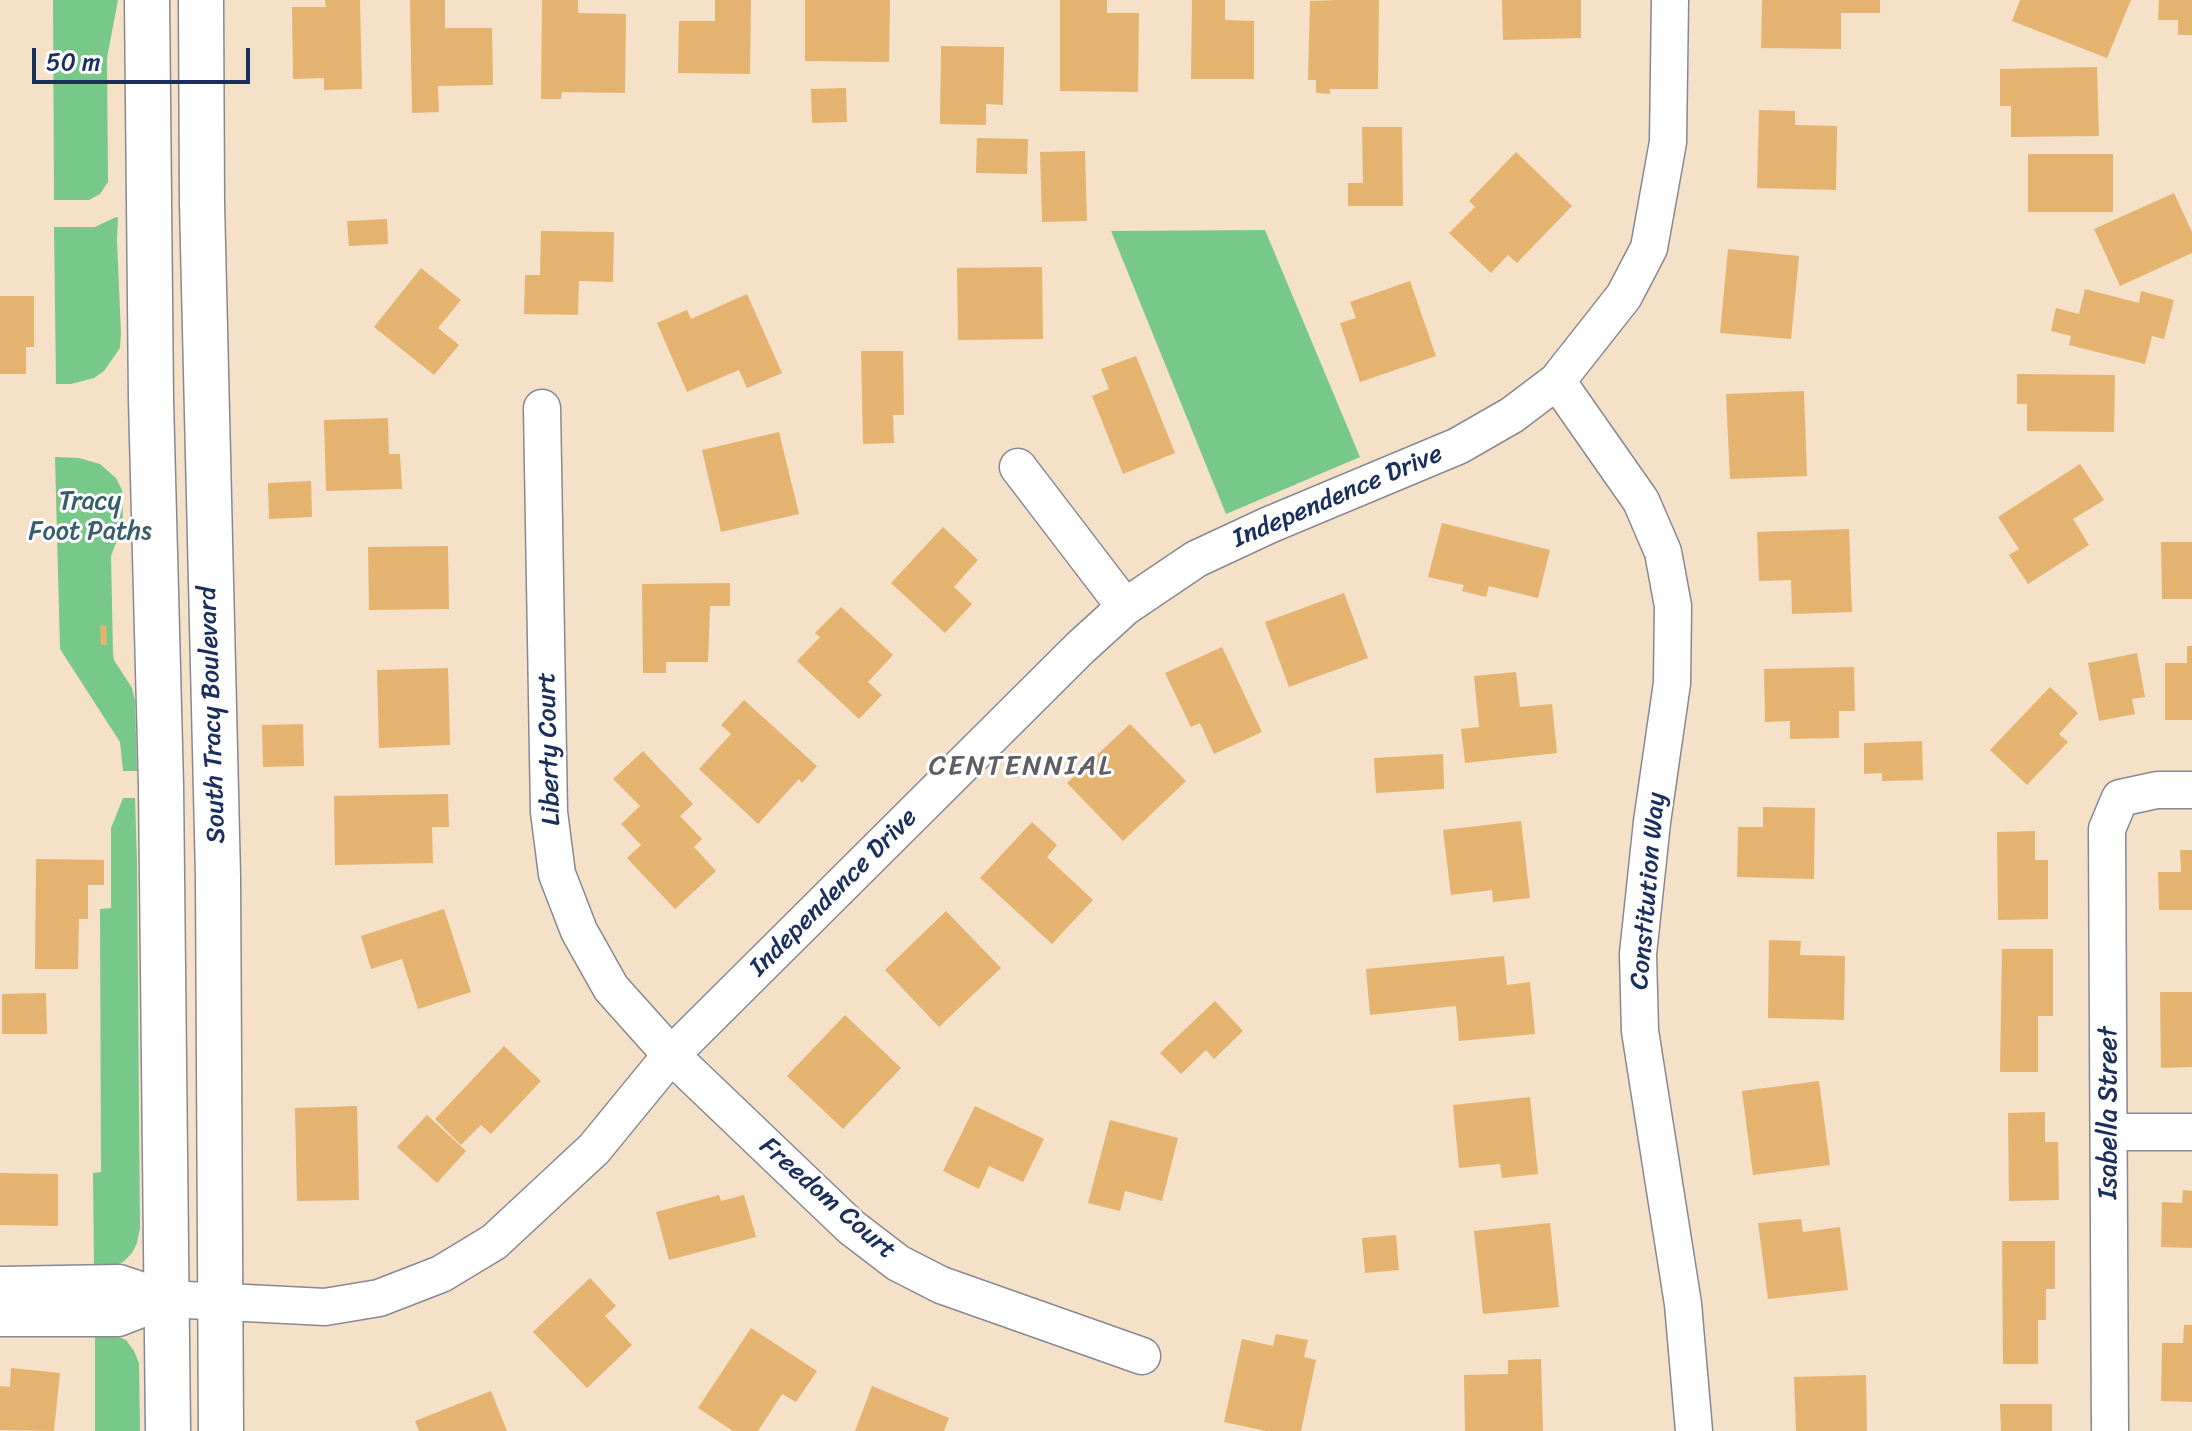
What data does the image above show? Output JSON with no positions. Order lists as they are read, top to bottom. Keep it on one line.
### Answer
{"streets":{"main road":["South Tracy Boulevard"],"street":["Independence Drive","Liberty Court","Constitution Way","Isabella Street","Freedom Court"]},"crossings":[["Independence Drive","South Tracy Boulevard"],["Independence Drive","Liberty Court"],["Independence Drive","Constitution Way"],["Independence Drive","Freedom Court"],["Liberty Court","Freedom Court"]],"districts":["CENTENNIAL"],"parks":["Tracy Foot Paths"],"scale_bar":"50 m"}
